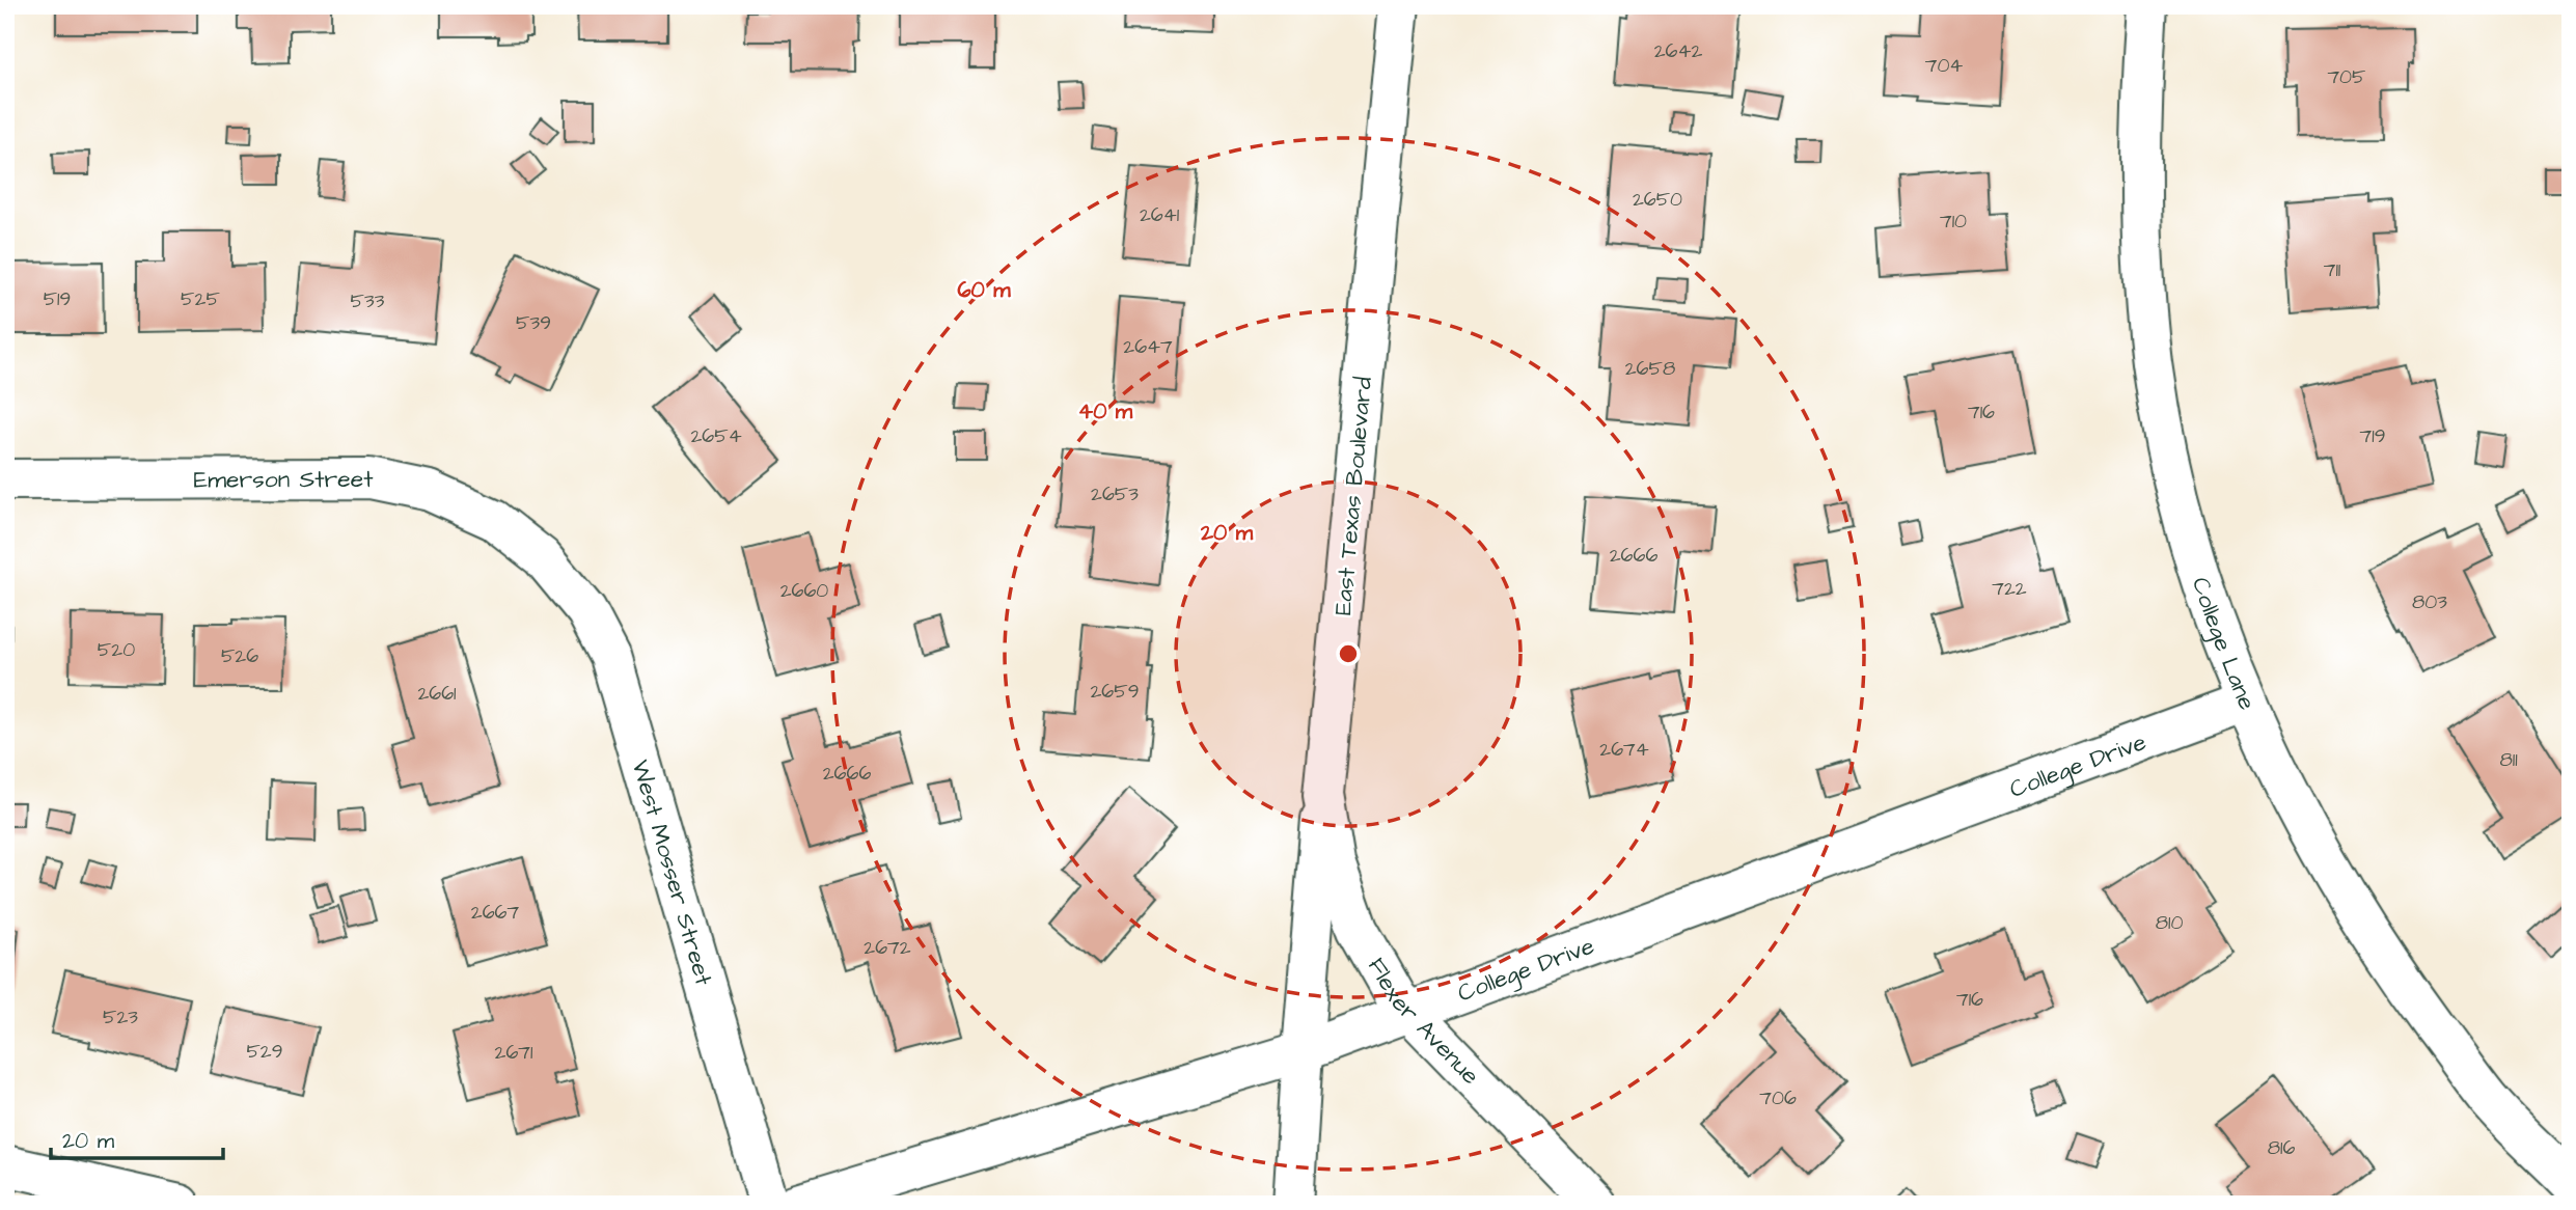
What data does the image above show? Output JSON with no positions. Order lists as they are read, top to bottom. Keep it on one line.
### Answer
{"streets":{"street":["Emerson Street","East Texas Boulevard","College Lane","College Drive","West Mosser Street","Flexer Avenue"]},"crossings":[["Emerson Street","West Mosser Street"],["East Texas Boulevard","College Drive"],["East Texas Boulevard","Flexer Avenue"],["College Lane","College Drive"],["College Drive","Flexer Avenue"]],"house_numbers":["2642","704","705","2650","2641","710","711","519","525","533","539","2647","2658","716","2654","719","2653","2666","722","2660","803","520","526","2659","2661","2674","811","2666","2667","810","2672","716","523","529","2671","706","816"],"scale_bar":"20 m","rings":["60 m","40 m","20 m"]}
